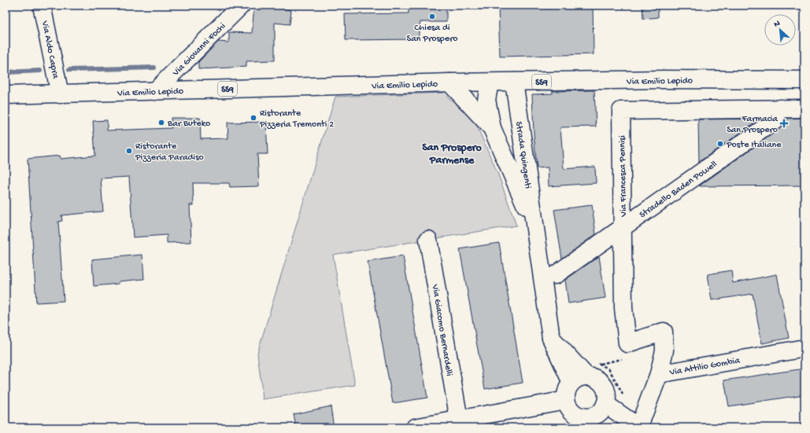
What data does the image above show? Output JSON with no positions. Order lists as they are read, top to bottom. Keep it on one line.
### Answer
{"streets":{"street":["Via Giovanni Fochi","Via Aldo Capra","Via Emilio Lepido","SS9","Strada Quingenti","Via Francesca Pennisi","Stradello Baden Powell","Via Giacomo Bernardelli","Via Attilio Gombia"]},"crossings":[["Via Giovanni Fochi","Via Emilio Lepido"],["Via Aldo Capra","Via Emilio Lepido"],["Via Emilio Lepido","Strada Quingenti"],["Via Francesca Pennisi","Stradello Baden Powell"],["Via Francesca Pennisi","Via Attilio Gombia"]],"districts":["San Prospero Parmense"],"places":{"other":["Chiesa di San Prospero","Ristorante Pizzeria Tremonti 2","Bar Buteko","Poste Italiane","Ristorante Pizzeria Paradiso"],"health":["Farmacia San Prospero"]},"north":"top left"}
